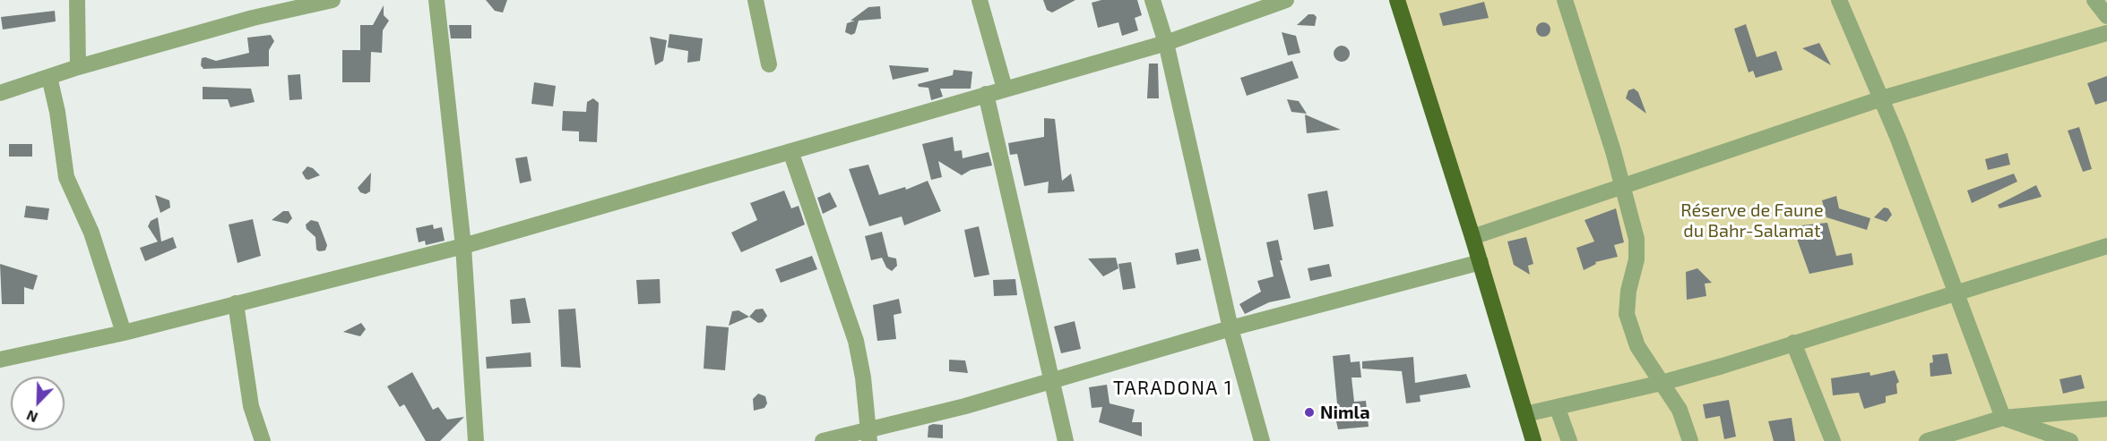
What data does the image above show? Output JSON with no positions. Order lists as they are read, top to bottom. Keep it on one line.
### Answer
{"districts":["TARADONA 1"],"parks":["Réserve de Faune du Bahr-Salamat"],"places":["Nimla"],"north":"bottom left"}
